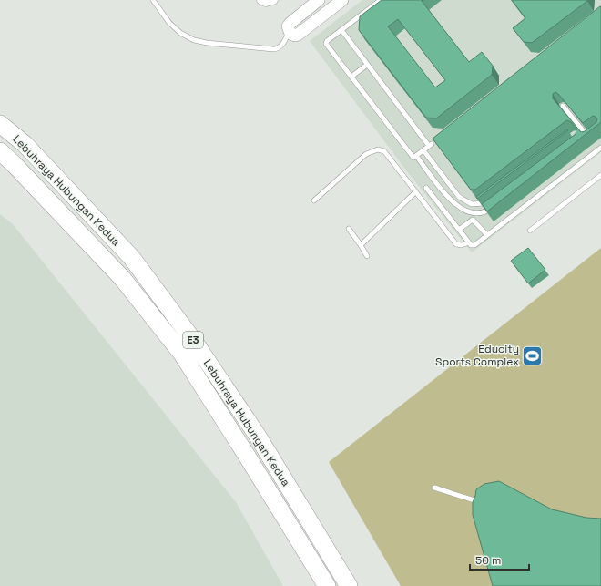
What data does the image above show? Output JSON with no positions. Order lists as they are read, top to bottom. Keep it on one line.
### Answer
{"streets":{"highway":["Lebuhraya Hubungan Kedua","E3"]},"places":{"sports":["Educity Sports Complex"]},"scale_bar":"50 m"}
